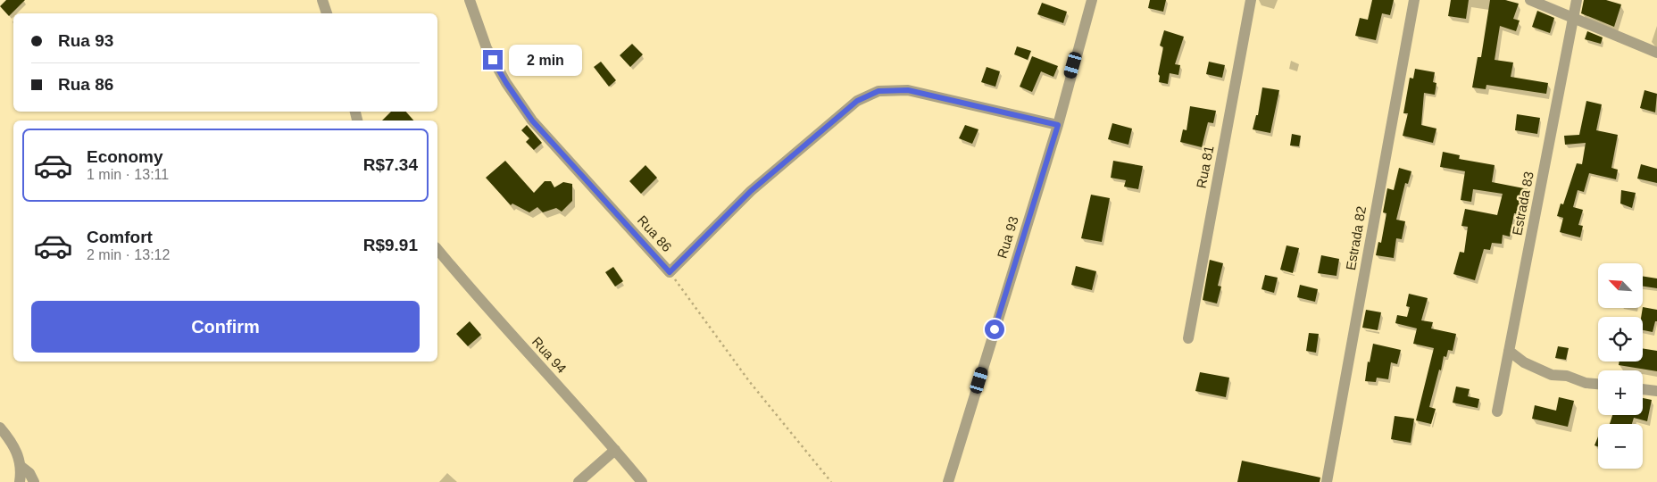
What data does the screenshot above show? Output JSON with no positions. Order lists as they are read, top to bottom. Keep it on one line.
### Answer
{"streets":{"street":["Rua 81","Estrada 83","Rua 86","Rua 93","Estrada 82","Rua 94"]},"north":"top left","page":{"banner":["Rua 93","Rua 86"],"bubble":"2 min","list":[{"name":"Economy","note":"1 min · 13:11","value":"R$7.34"},{"name":"Comfort","note":"2 min · 13:12","value":"R$9.91"}],"map_buttons":["+","−"],"buttons":"Confirm"}}
